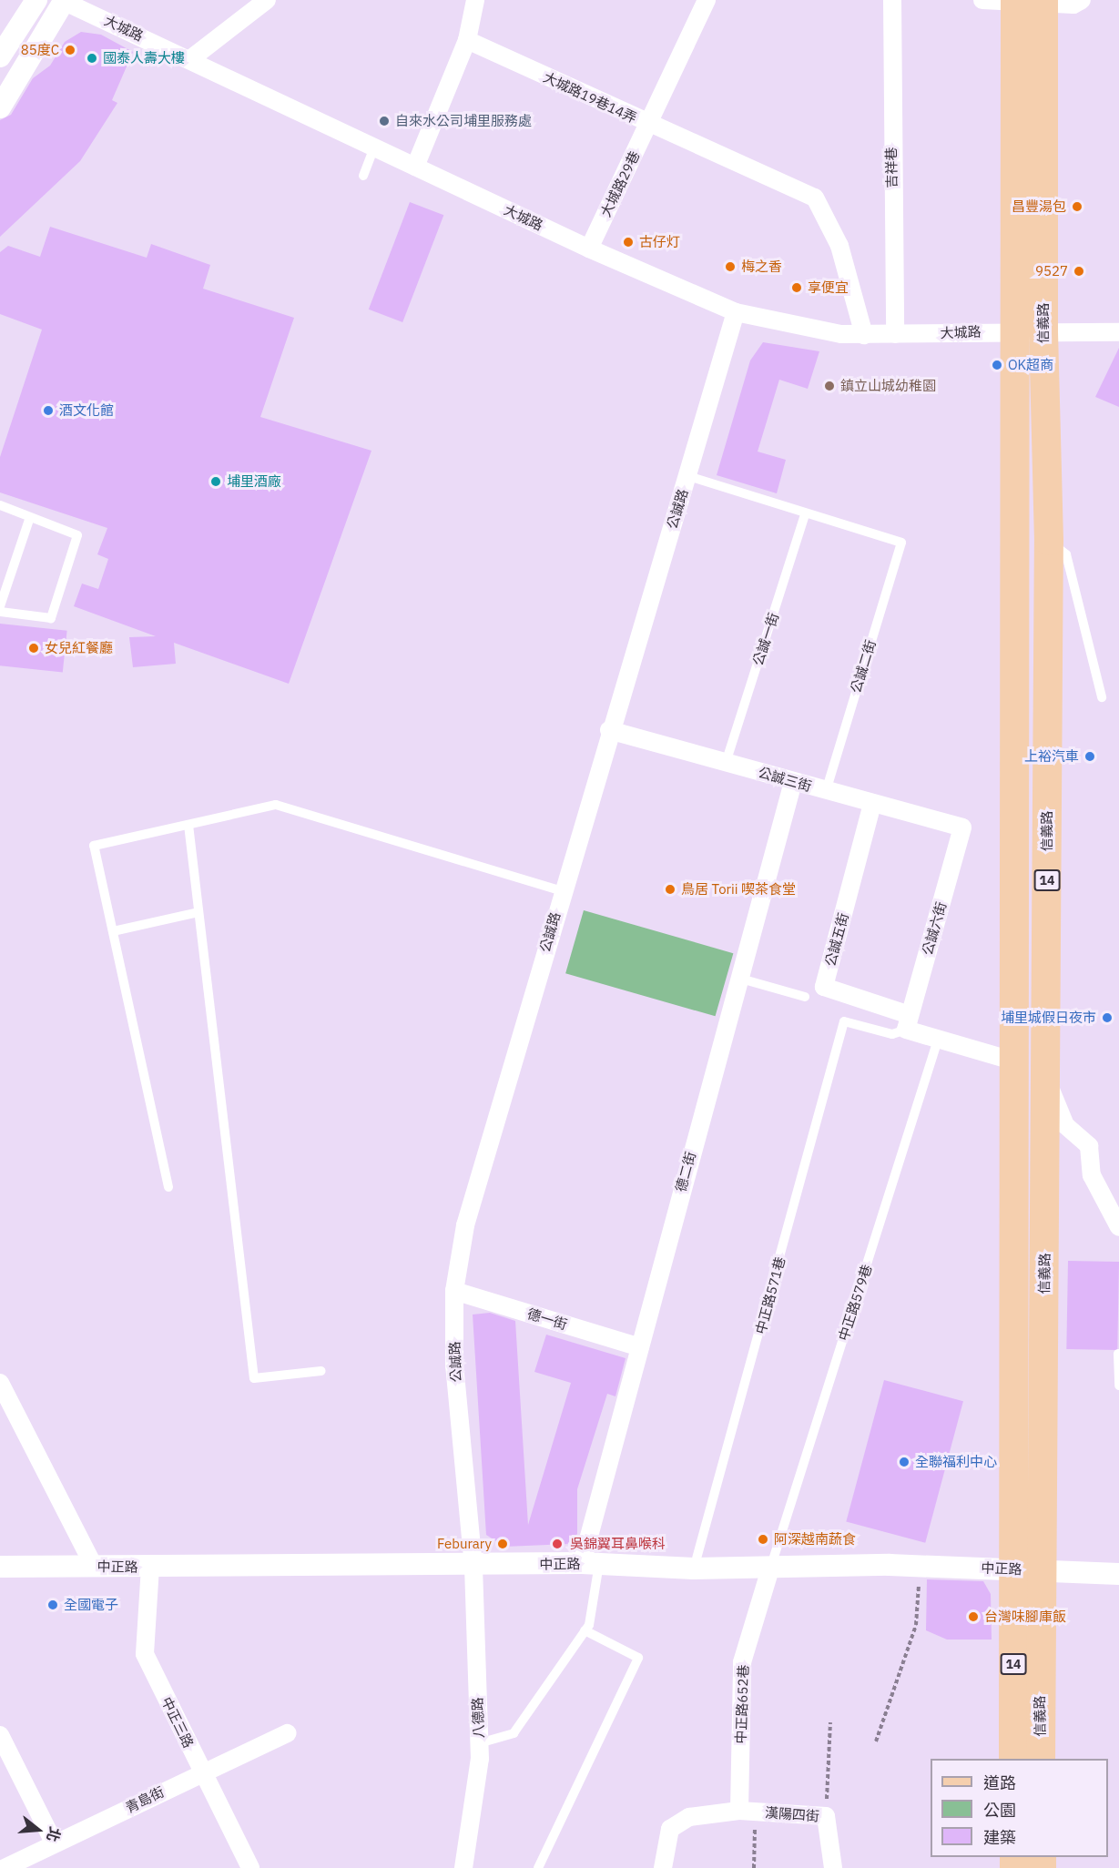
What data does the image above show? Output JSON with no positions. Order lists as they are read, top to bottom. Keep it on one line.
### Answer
{"streets":{"main road":["信義路","14"],"street":["大城路","大城路19巷14弄","吉祥巷","大城路29巷","公誠路","公誠三街","公誠六街","公誠五街","德二街","德一街","中正路","中正路652巷","八德路","中正三路","青島街","漢陽四街"],"lane":["公誠一街","公誠二街","中正路571巷","中正路579巷"]},"crossings":[["大城路","大城路19巷14弄"],["大城路","吉祥巷"],["大城路","大城路29巷"],["大城路","信義路"],["大城路","公誠路"],["大城路19巷14弄","大城路29巷"],["信義路","中正路"],["公誠路","公誠三街"],["公誠路","德一街"],["公誠路","中正路"],["公誠路","八德路"],["公誠一街","公誠二街"],["公誠一街","公誠三街"],["公誠二街","公誠三街"],["公誠三街","公誠六街"],["公誠三街","公誠五街"],["公誠三街","德二街"],["公誠六街","公誠五街"],["公誠六街","中正路571巷"],["公誠五街","中正路571巷"],["德二街","德一街"],["德二街","中正路"],["中正路571巷","中正路"],["中正路579巷","中正路"],["中正路579巷","中正路652巷"],["中正路","中正路652巷"],["中正路","八德路"],["中正路","中正三路"],["中正路652巷","漢陽四街"],["中正三路","青島街"]],"places":["85度C","國泰人壽大樓","自來水公司埔里服務處","昌豐湯包","古仔灯","梅之香","9527","享便宜","OK超商","鎮立山城幼稚園","酒文化館","埔里酒廠","女兒紅餐廳","上裕汽車","鳥居 Torii 喫茶食堂","埔里城假日夜市","全聯福利中心","阿深越南蔬食","Feburary","吳錦翼耳鼻喉科","全國電子","台灣味腳庫飯"],"legend":["道路","公園","建築"],"north":"right"}
